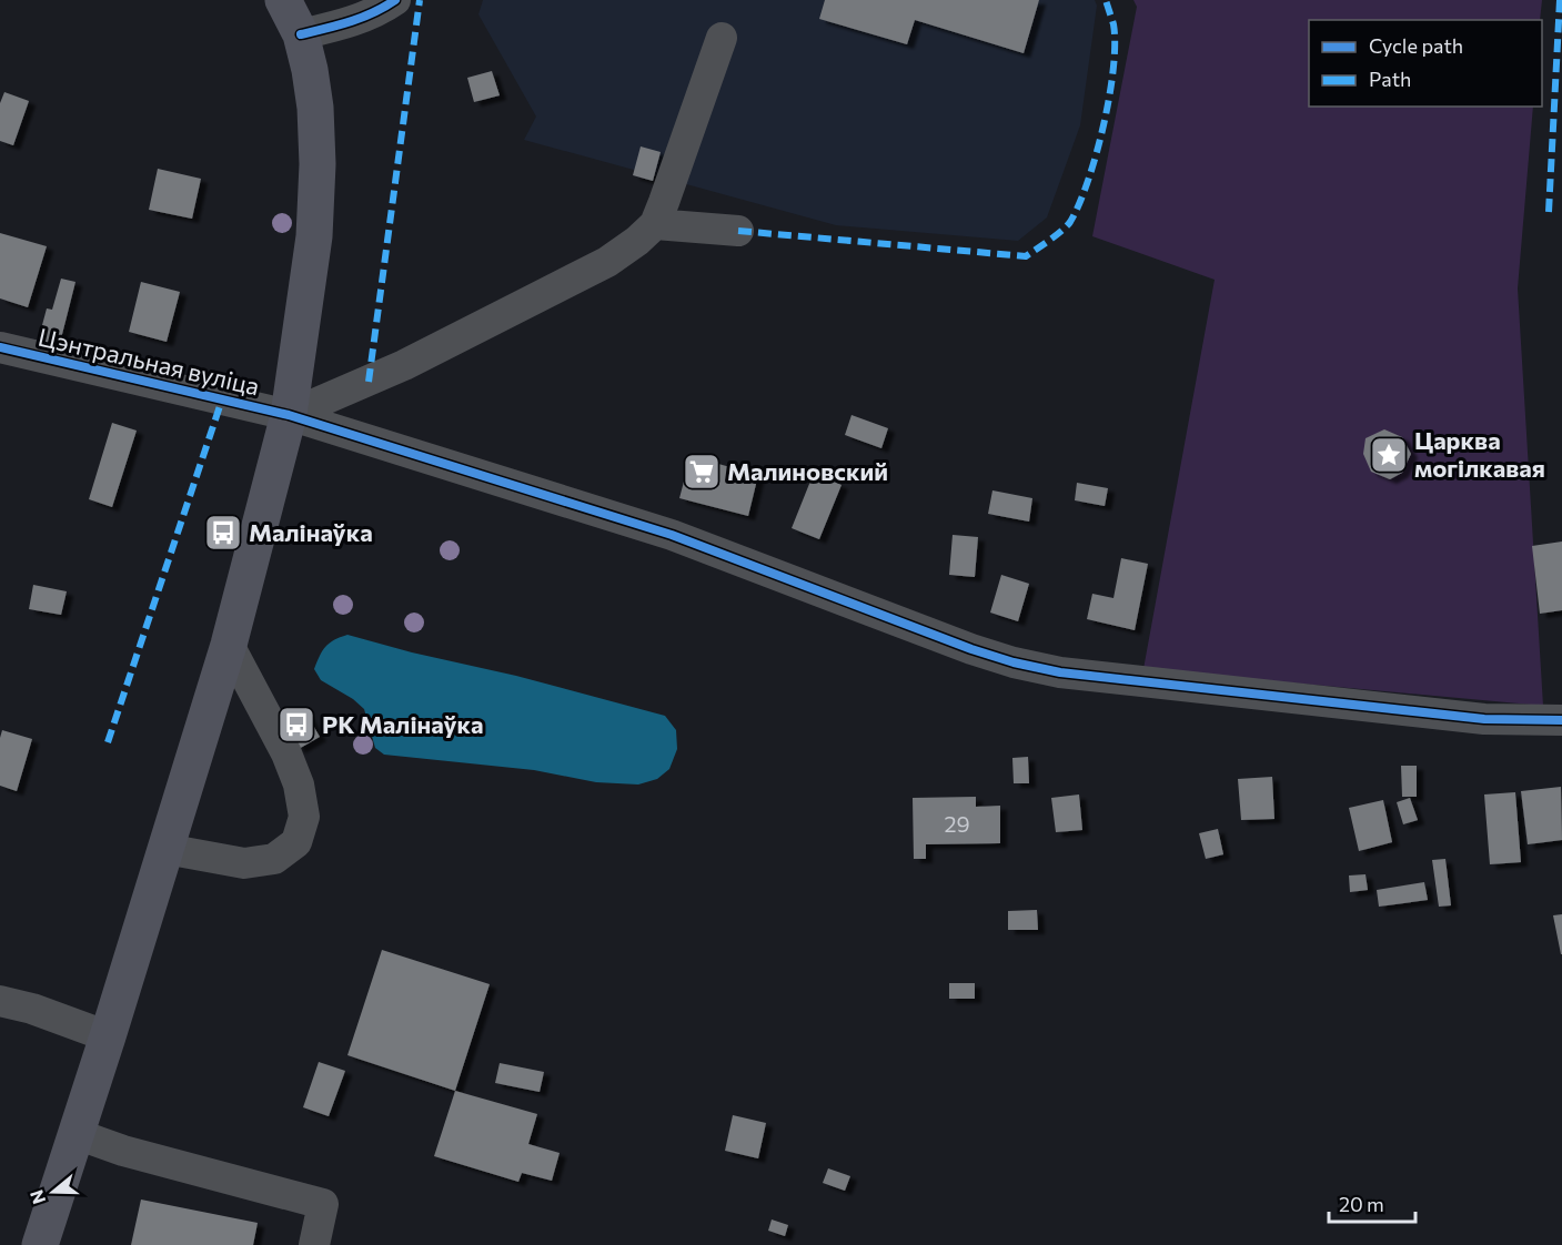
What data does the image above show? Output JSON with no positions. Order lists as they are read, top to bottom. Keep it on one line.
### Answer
{"streets":{"street":["Цэнтральная вуліца"]},"places":{"place":["Царква могілкавая"],"supermarket":["Малиновский"],"bus stop":["Малінаўка","РК Малінаўка"]},"house_numbers":["29"],"legend":["Cycle path","Path"],"scale_bar":"20 m","north":"left"}
